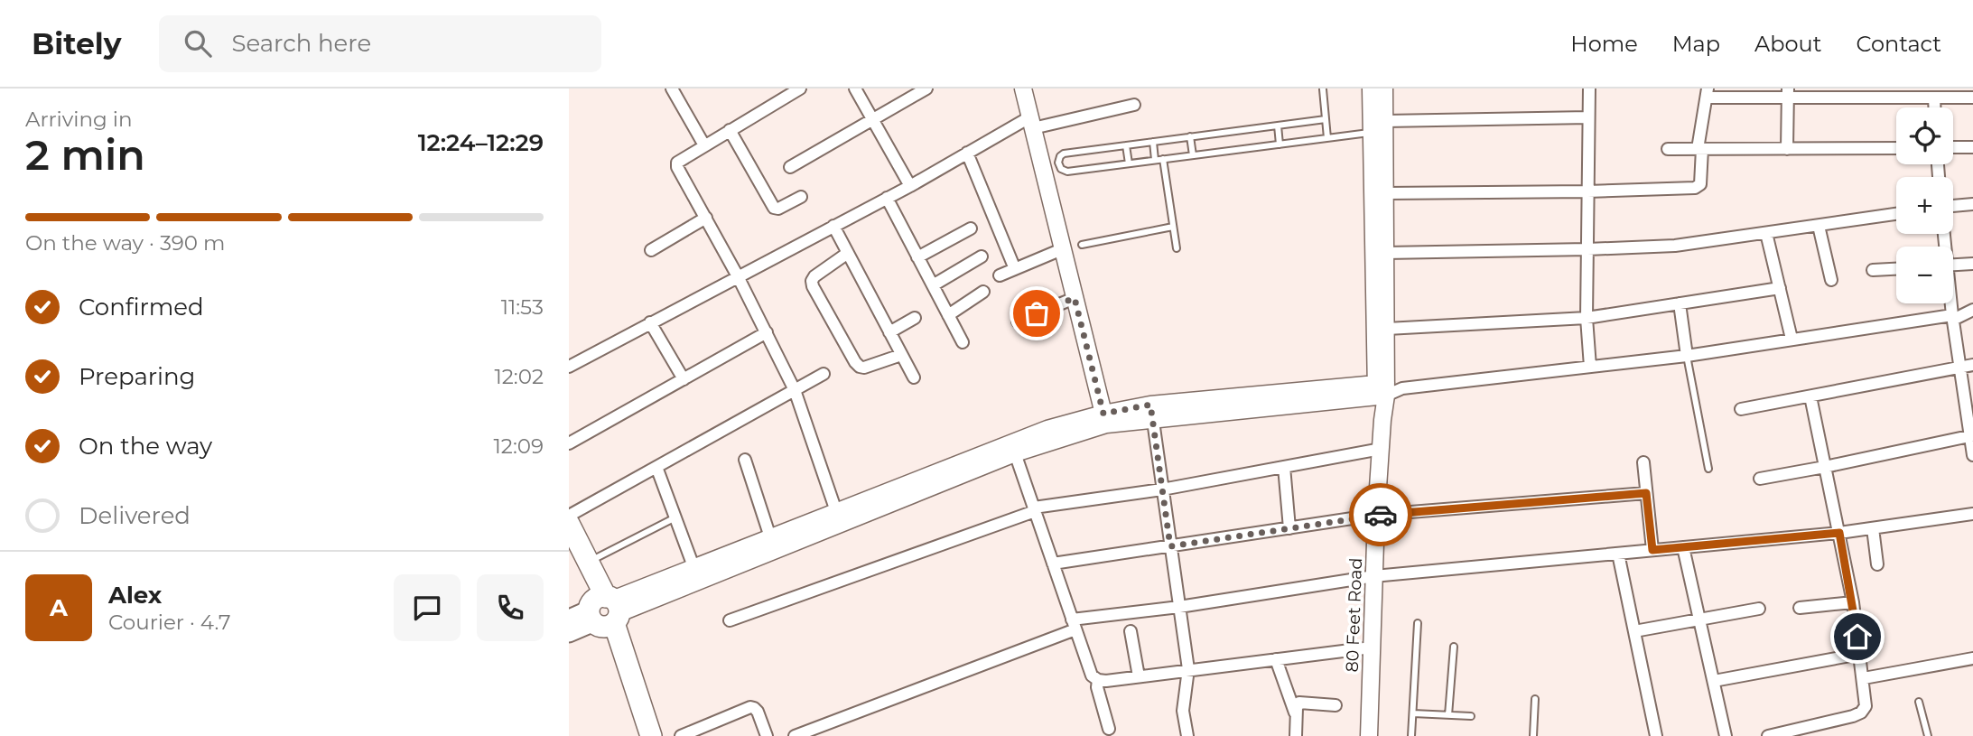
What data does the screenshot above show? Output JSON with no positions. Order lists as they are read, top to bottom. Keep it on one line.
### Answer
{"streets":{"street":["80 Feet Road"]},"page":{"header":"Bitely","search":"Search here","nav":["Home","Map","About","Contact"],"heading":["2 min","Arriving in","12:24–12:29"],"panel":["Alex","Courier · 4.7"],"map_buttons":["+","−"],"bar":"On the way · 390 m","list":[["Confirmed","11:53"],["Preparing","12:02"],["On the way","12:09"],"Delivered"],"round":"A"}}
